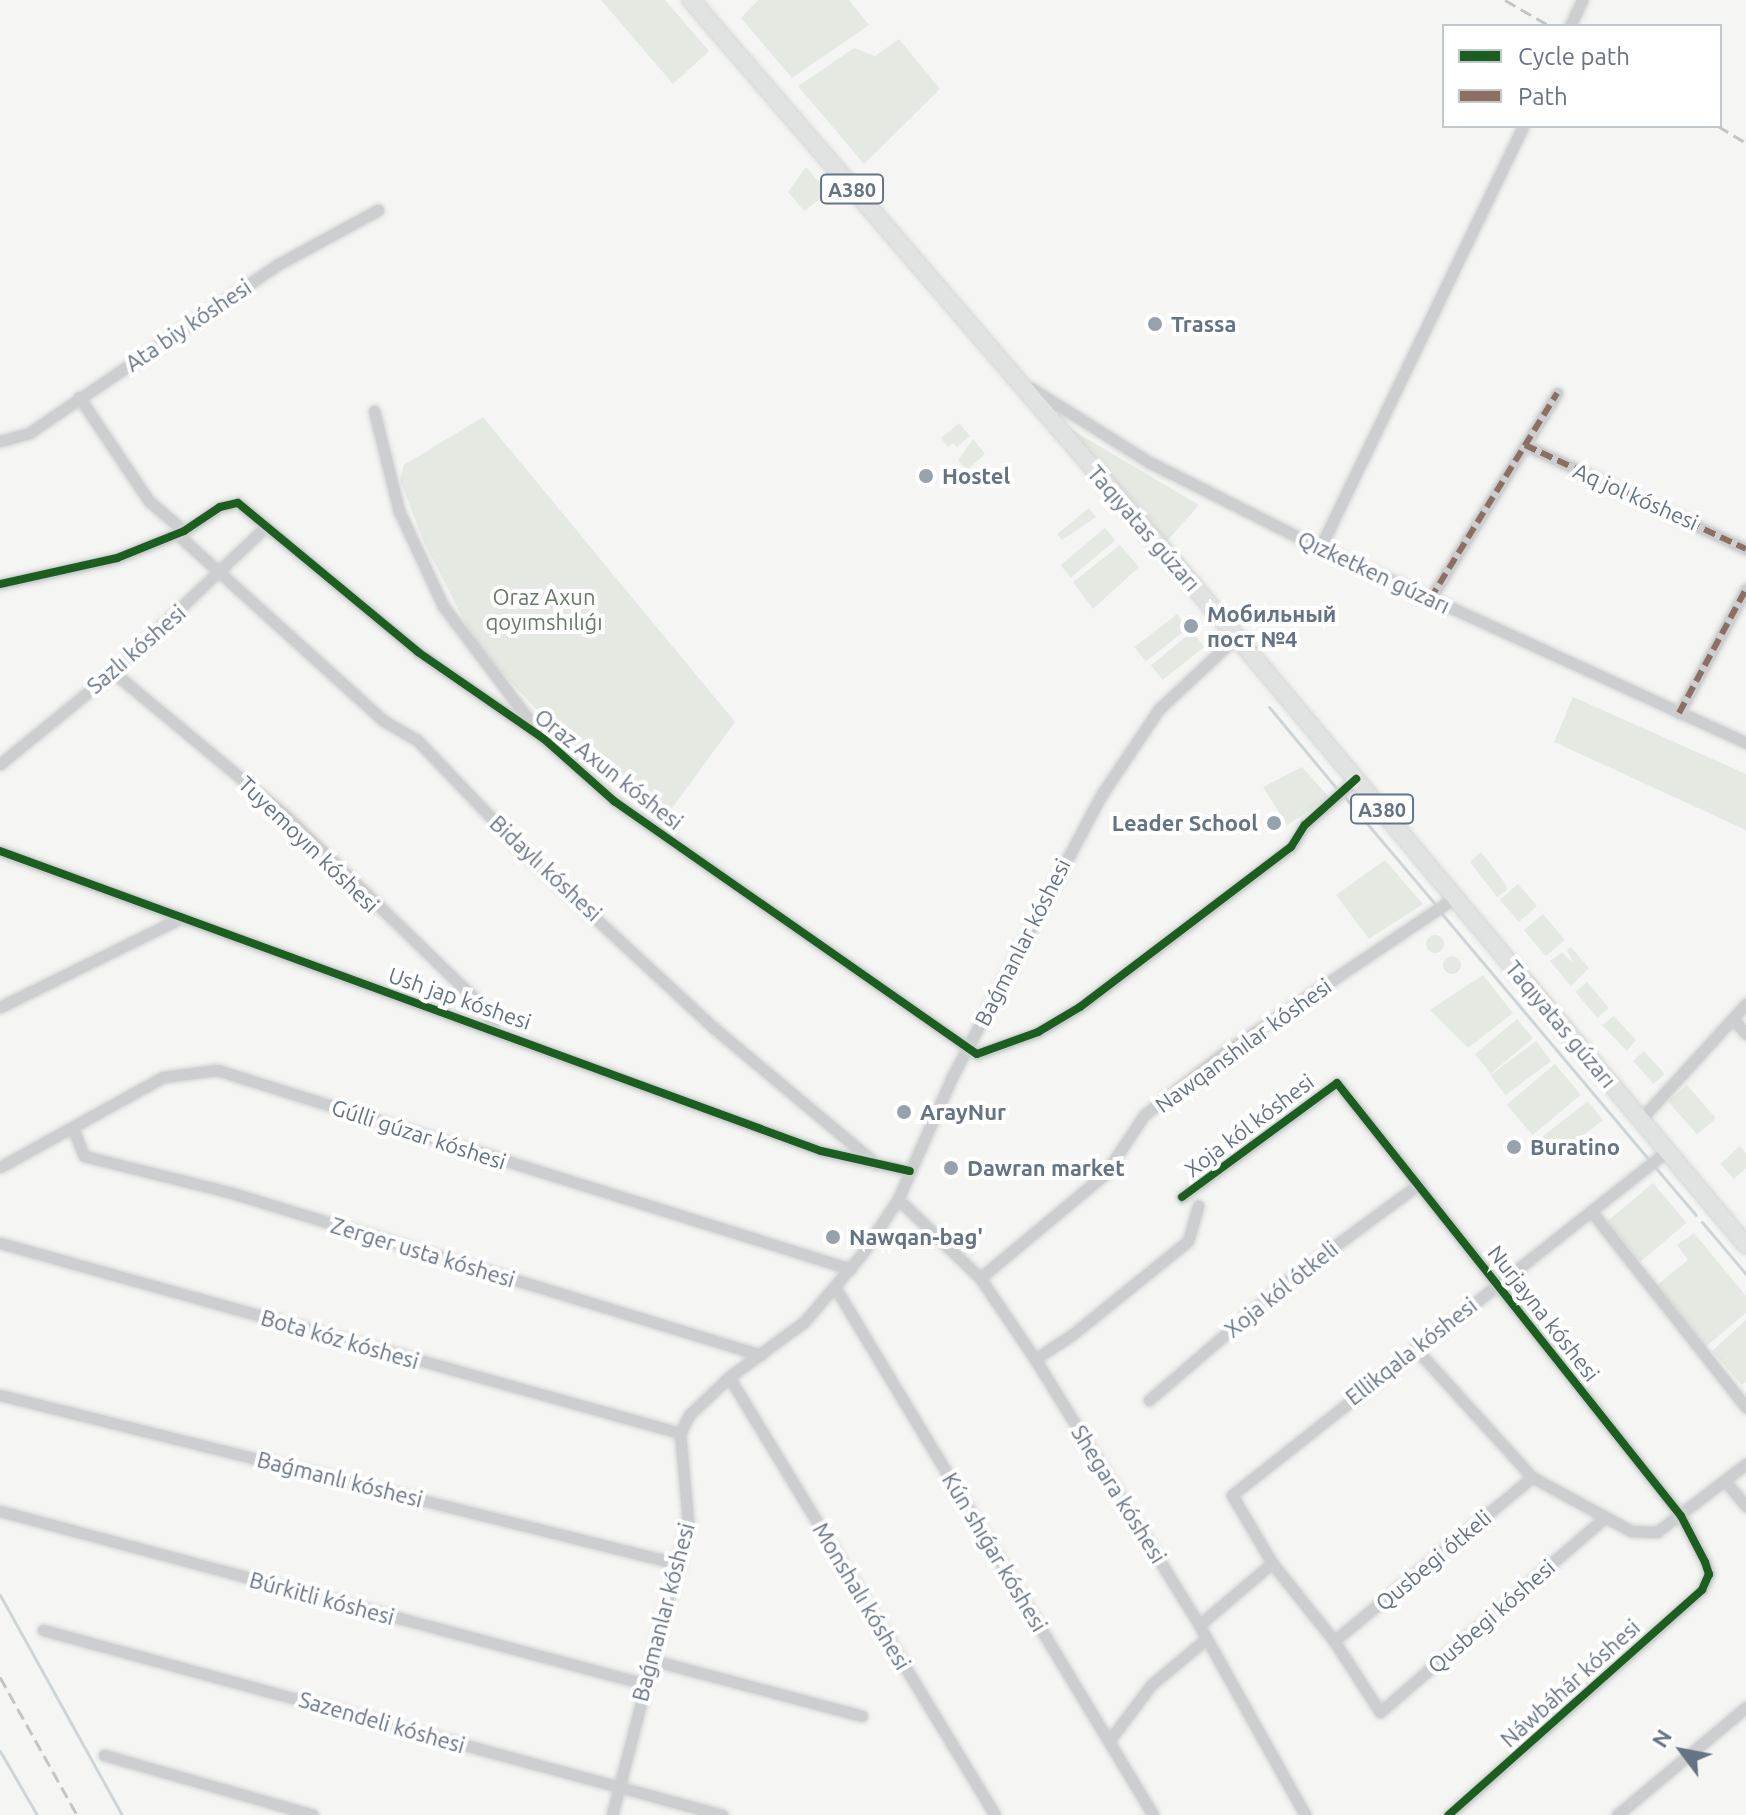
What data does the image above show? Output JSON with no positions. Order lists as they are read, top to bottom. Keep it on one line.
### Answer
{"streets":{"highway":["A380","Taqıyatas gúzarı"],"street":["Ata biy kóshesi","Aq jol kóshesi","Qızketken gúzarı","Sazlı kóshesi","Oraz Axun kóshesi","Tuyemoyın kóshesi","Bidaylı kóshesi","Baǵmanlar kóshesi","Ush jap kóshesi","Nawqanshılar kóshesi","Xoja kól kóshesi","Gúlli gúzar kóshesi","Zerger usta kóshesi","Xoja kól ótkeli","Nurjayna kóshesi","Bota kóz kóshesi","Ellikqala kóshesi","Baǵmanlı kóshesi","Shegara kóshesi","Kún shıǵar kóshesi","Qusbegi ótkeli","Monshalı kóshesi","Búrkitli kóshesi","Qusbegi kóshesi","Náwbáhár kóshesi","Sazendeli kóshesi"]},"crossings":[["Ata biy kóshesi","Bidaylı kóshesi"],["Taqıyatas gúzarı","Qızketken gúzarı"],["Taqıyatas gúzarı","Baǵmanlar kóshesi"],["Taqıyatas gúzarı","Nawqanshılar kóshesi"],["Taqıyatas gúzarı","Ellikqala kóshesi"],["Sazlı kóshesi","Oraz Axun kóshesi"],["Sazlı kóshesi","Tuyemoyın kóshesi"],["Sazlı kóshesi","Bidaylı kóshesi"],["Oraz Axun kóshesi","Bidaylı kóshesi"],["Oraz Axun kóshesi","Baǵmanlar kóshesi"],["Tuyemoyın kóshesi","Ush jap kóshesi"],["Bidaylı kóshesi","Ush jap kóshesi"],["Baǵmanlar kóshesi","Ush jap kóshesi"],["Baǵmanlar kóshesi","Gúlli gúzar kóshesi"],["Baǵmanlar kóshesi","Zerger usta kóshesi"],["Baǵmanlar kóshesi","Bota kóz kóshesi"],["Baǵmanlar kóshesi","Baǵmanlı kóshesi"],["Baǵmanlar kóshesi","Shegara kóshesi"],["Baǵmanlar kóshesi","Kún shıǵar kóshesi"],["Baǵmanlar kóshesi","Monshalı kóshesi"],["Baǵmanlar kóshesi","Búrkitli kóshesi"],["Baǵmanlar kóshesi","Sazendeli kóshesi"],["Nawqanshılar kóshesi","Shegara kóshesi"],["Xoja kól kóshesi","Nurjayna kóshesi"],["Xoja kól kóshesi","Shegara kóshesi"],["Gúlli gúzar kóshesi","Zerger usta kóshesi"],["Xoja kól ótkeli","Nurjayna kóshesi"],["Nurjayna kóshesi","Ellikqala kóshesi"],["Nurjayna kóshesi","Náwbáhár kóshesi"],["Qusbegi ótkeli","Qusbegi kóshesi"]],"parks":["Oraz Axun qoyımshılıǵı"],"places":["Trassa","Hostel","Мобильный пост №4","Leader School","ArayNur","Buratino","Dawran market","Nawqan-bag'"],"legend":["Cycle path","Path"],"north":"top left"}
